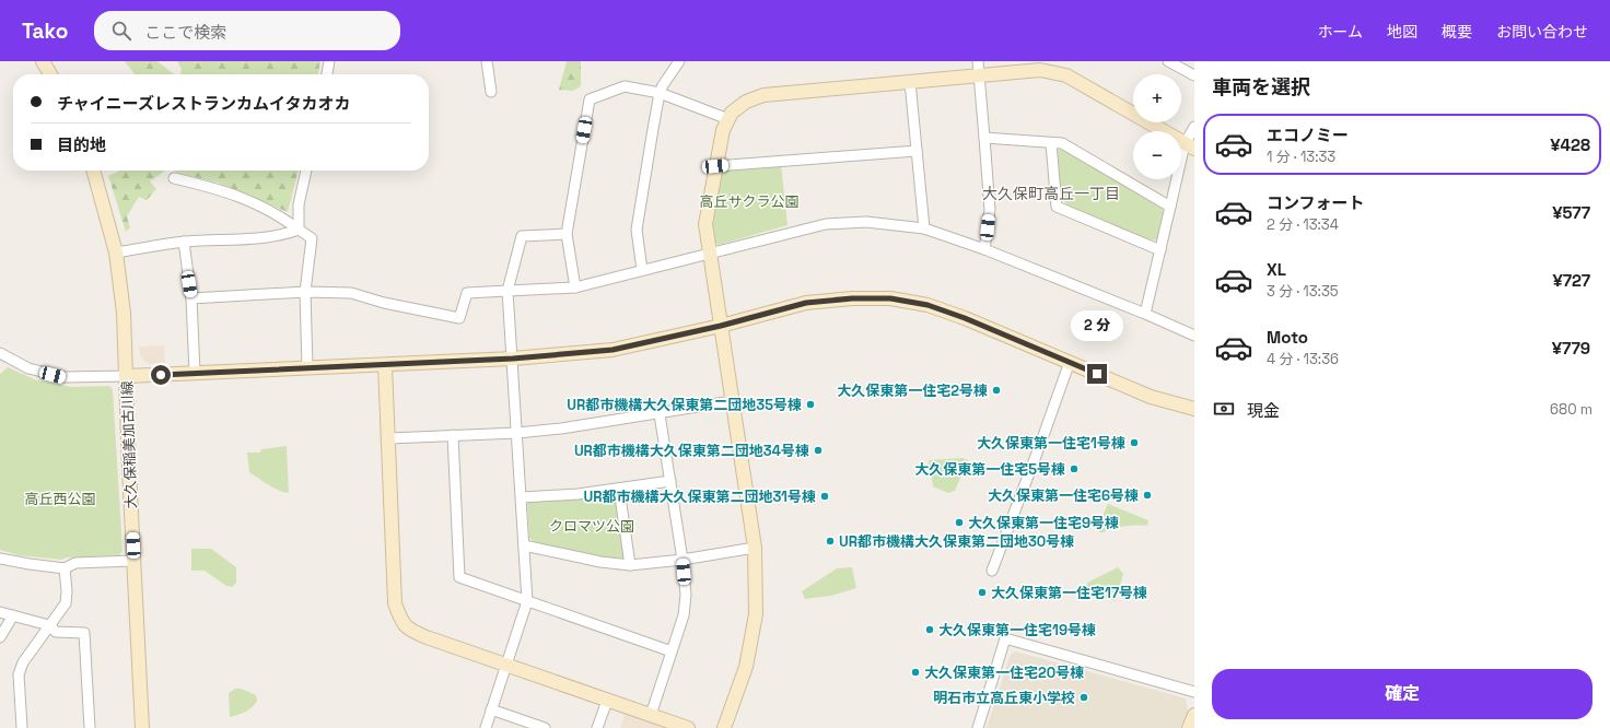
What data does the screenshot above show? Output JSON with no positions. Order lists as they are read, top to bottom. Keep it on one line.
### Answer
{"streets":{"street":["大久保稲美加古川線"]},"districts":["大久保町高丘一丁目"],"parks":["高丘サクラ公園","高丘西公園","クロマツ公園"],"places":["大久保東第一住宅2号棟","UR都市機構大久保東第二団地35号棟","大久保東第一住宅1号棟","UR都市機構大久保東第二団地34号棟","大久保東第一住宅5号棟","大久保東第一住宅6号棟","UR都市機構大久保東第二団地31号棟","大久保東第一住宅9号棟","UR都市機構大久保東第二団地30号棟","大久保東第一住宅17号棟","大久保東第一住宅19号棟","大久保東第一住宅20号棟","明石市立高丘東小学校"],"page":{"header":"Tako","search":"ここで検索","nav":["ホーム","地図","概要","お問い合わせ"],"heading":"車両を選択","map_buttons":["+","−"],"banner":["チャイニーズレストランカムイタカオカ","目的地"],"list":[{"name":"エコノミー","note":"1 分 · 13:33","value":"¥428"},{"name":"コンフォート","note":"2 分 · 13:34","value":"¥577"},{"name":"XL","note":"3 分 · 13:35","value":"¥727"},{"name":"Moto","note":"4 分 · 13:36","value":"¥779"}],"bubble":"2 分","pay":["現金","680 m"],"buttons":"確定"}}
